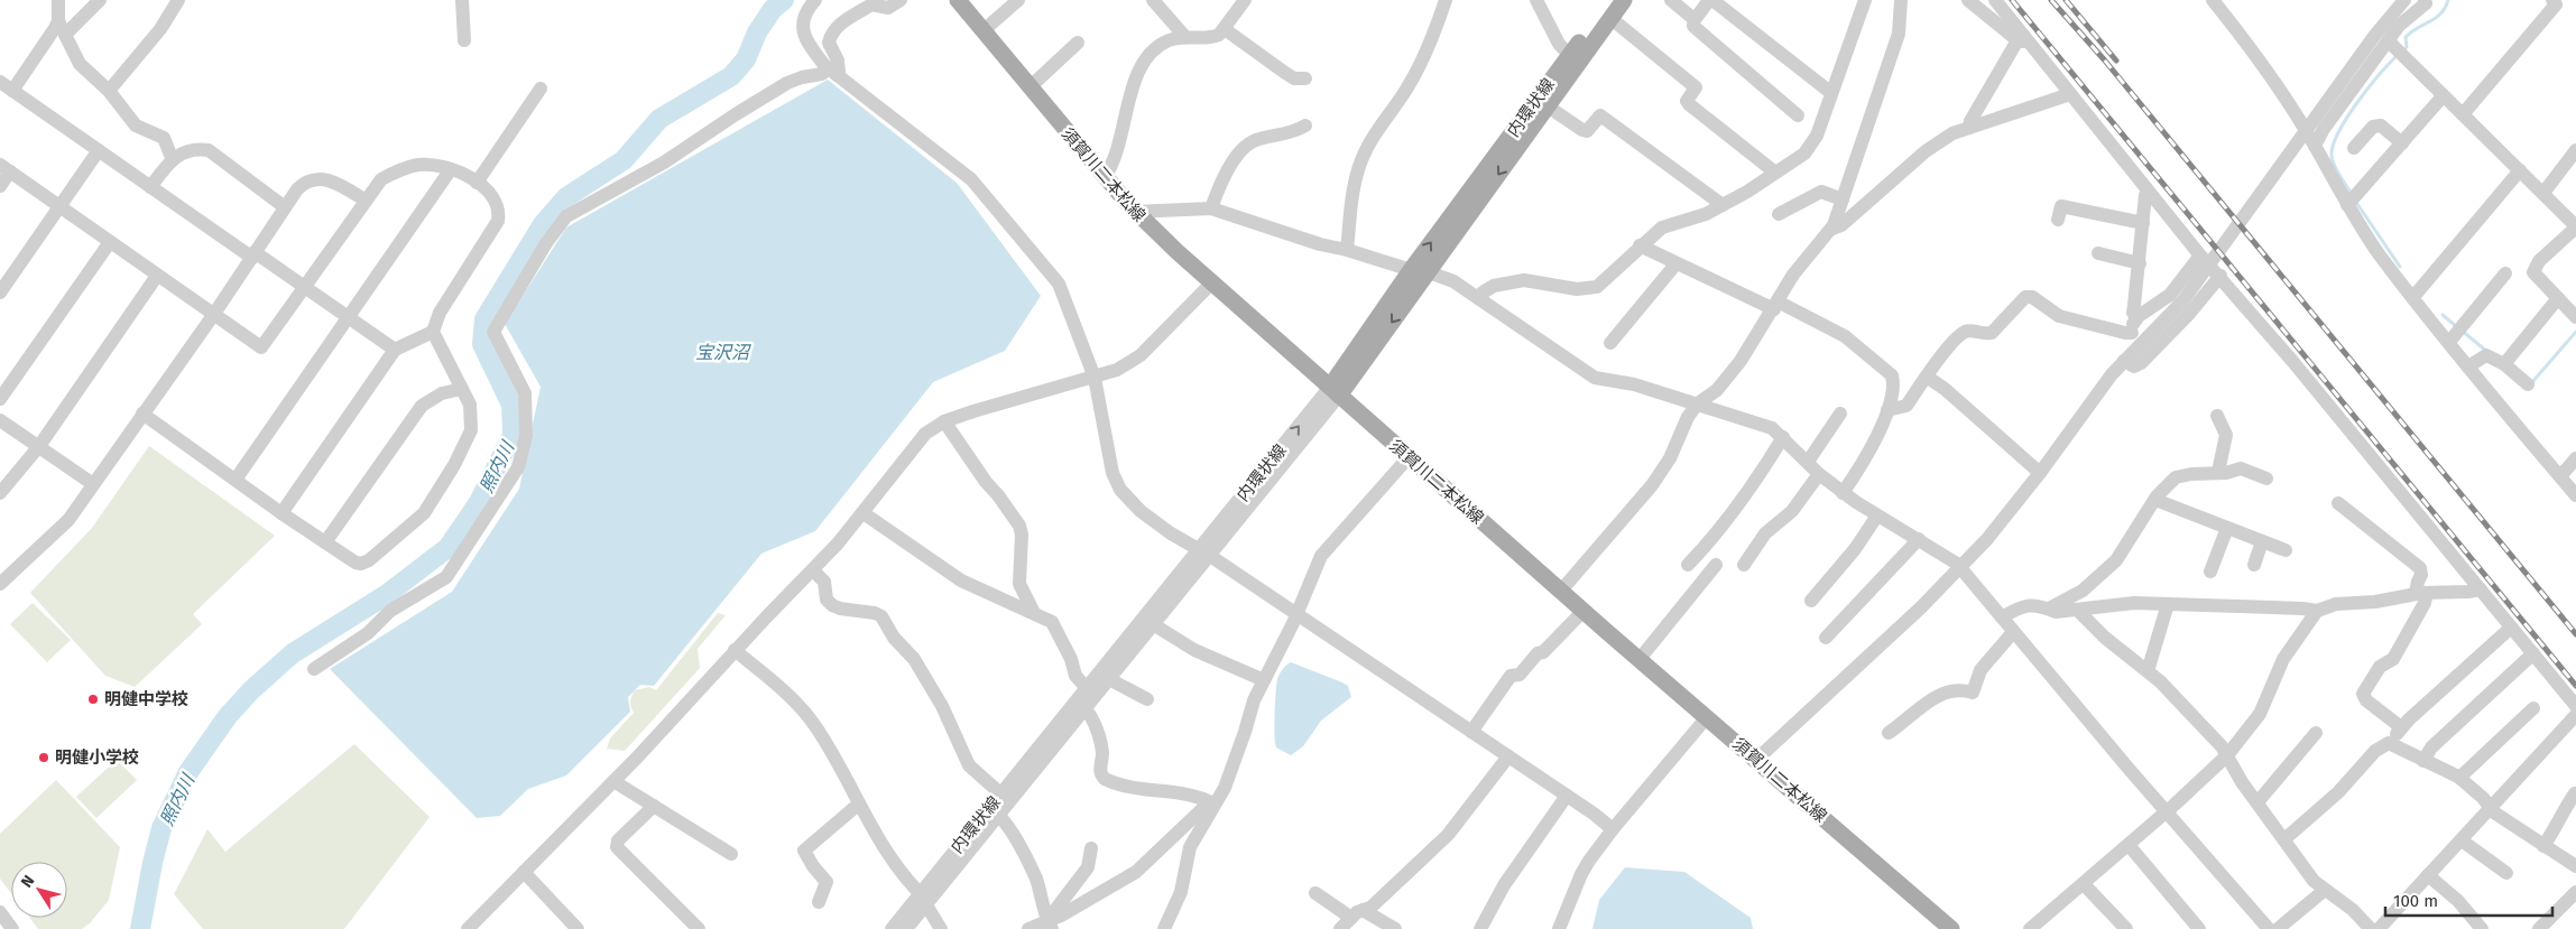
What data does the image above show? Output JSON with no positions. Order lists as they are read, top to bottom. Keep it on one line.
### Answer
{"streets":{"main road":["内環状線","須賀川二本松線"]},"crossings":[["内環状線","須賀川二本松線"]],"water":["宝沢沼","照内川"],"places":["明健中学校","明健小学校"],"scale_bar":"100 m","north":"top left"}
